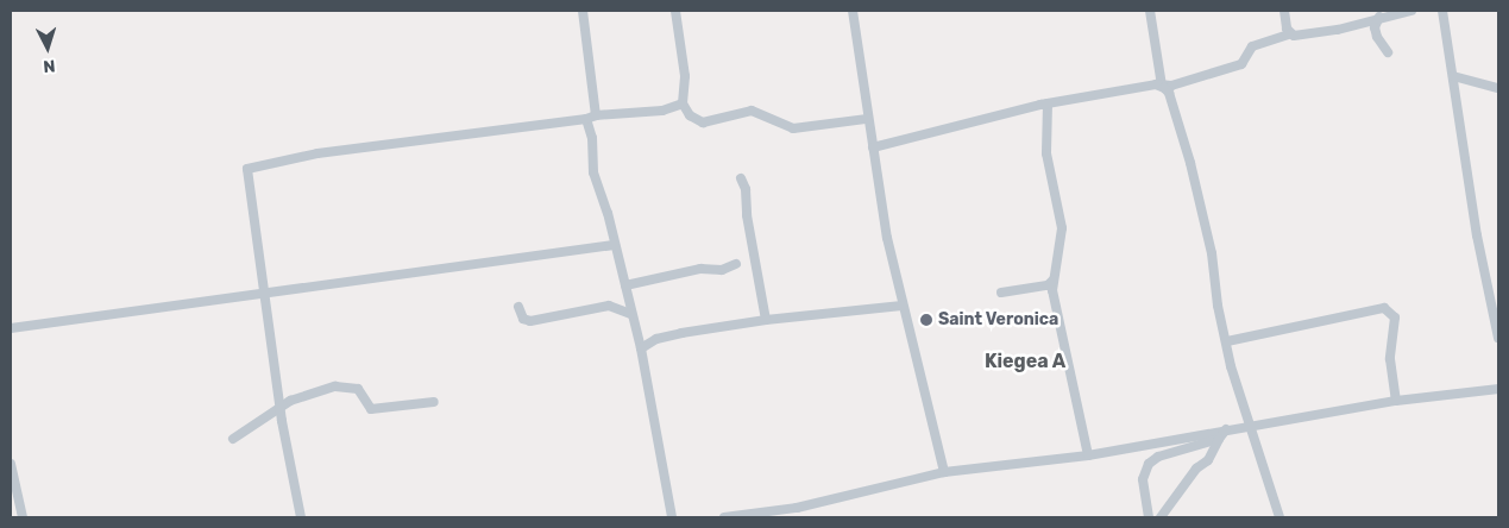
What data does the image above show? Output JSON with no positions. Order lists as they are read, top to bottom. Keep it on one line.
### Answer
{"districts":["Kiegea A"],"places":["Saint Veronica"],"north":"bottom"}
